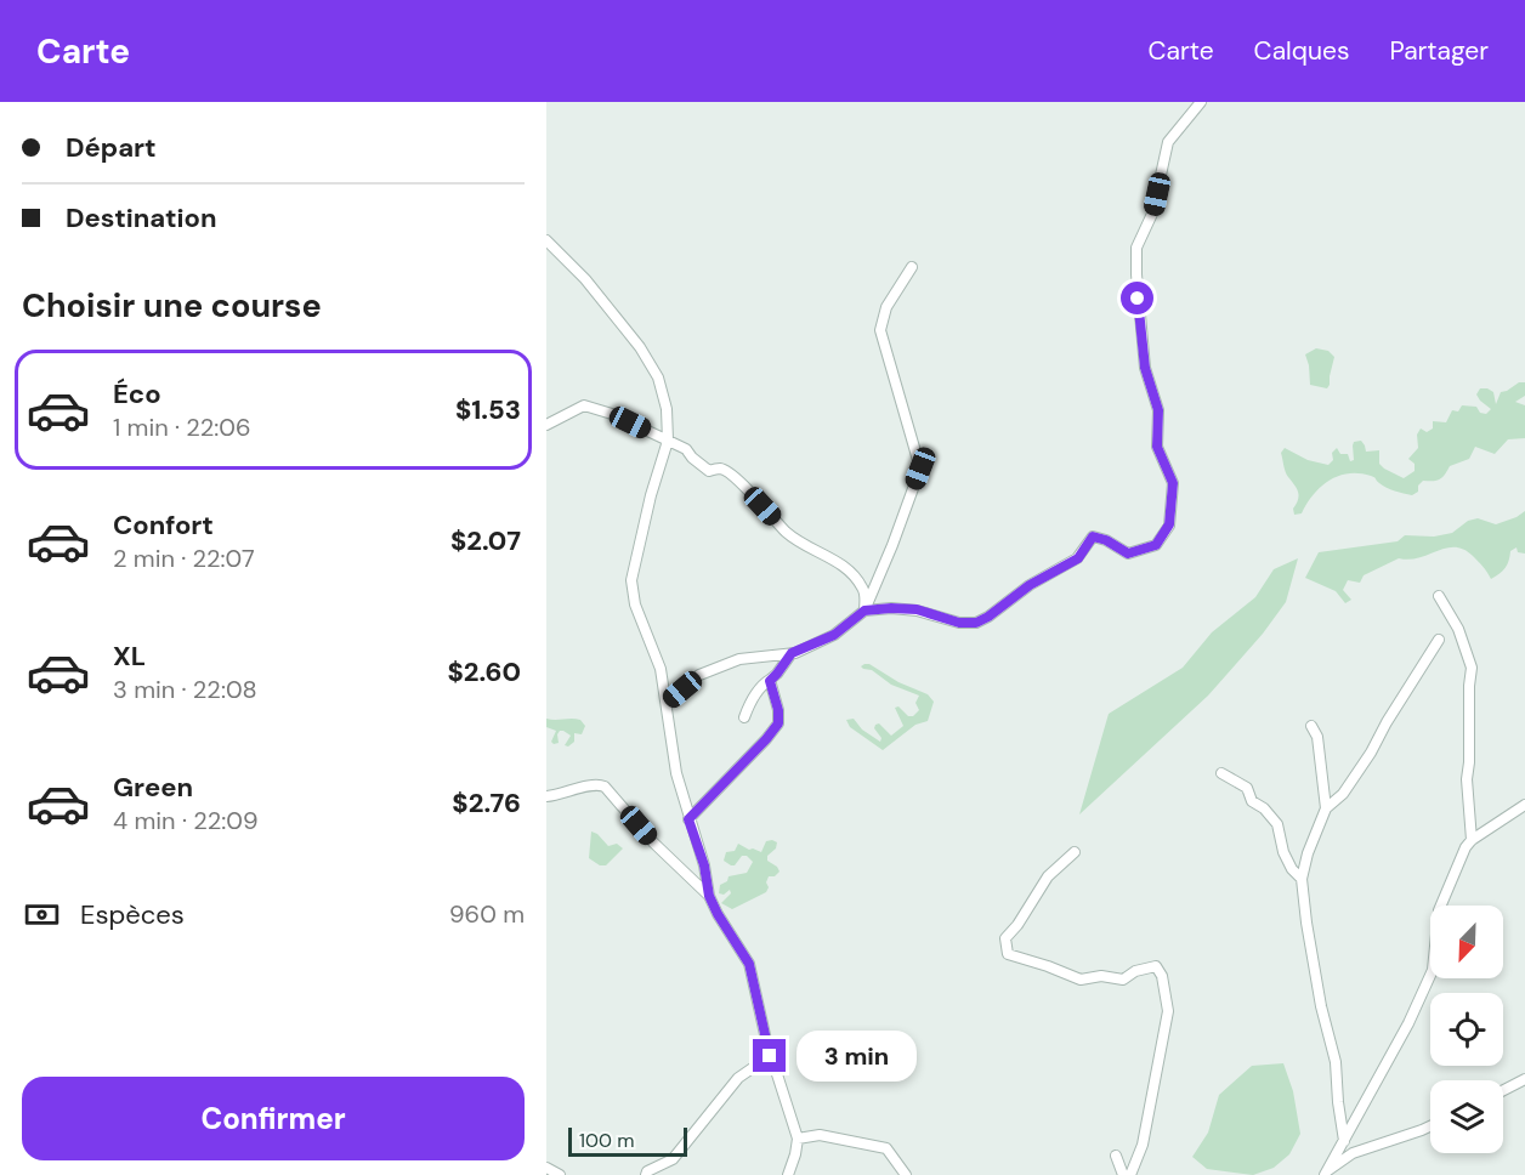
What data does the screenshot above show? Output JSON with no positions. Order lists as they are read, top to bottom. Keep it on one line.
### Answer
{"scale_bar":"100 m","north":"bottom left","page":{"header":"Carte","nav":["Carte","Calques","Partager"],"banner":["Départ","Destination"],"heading":"Choisir une course","list":[{"name":"Éco","note":"1 min · 22:06","value":"$1.53"},{"name":"Confort","note":"2 min · 22:07","value":"$2.07"},{"name":"XL","note":"3 min · 22:08","value":"$2.60"},{"name":"Green","note":"4 min · 22:09","value":"$2.76"}],"pay":["Espèces","960 m"],"bubble":"3 min","buttons":"Confirmer","scale":"100 m"}}
